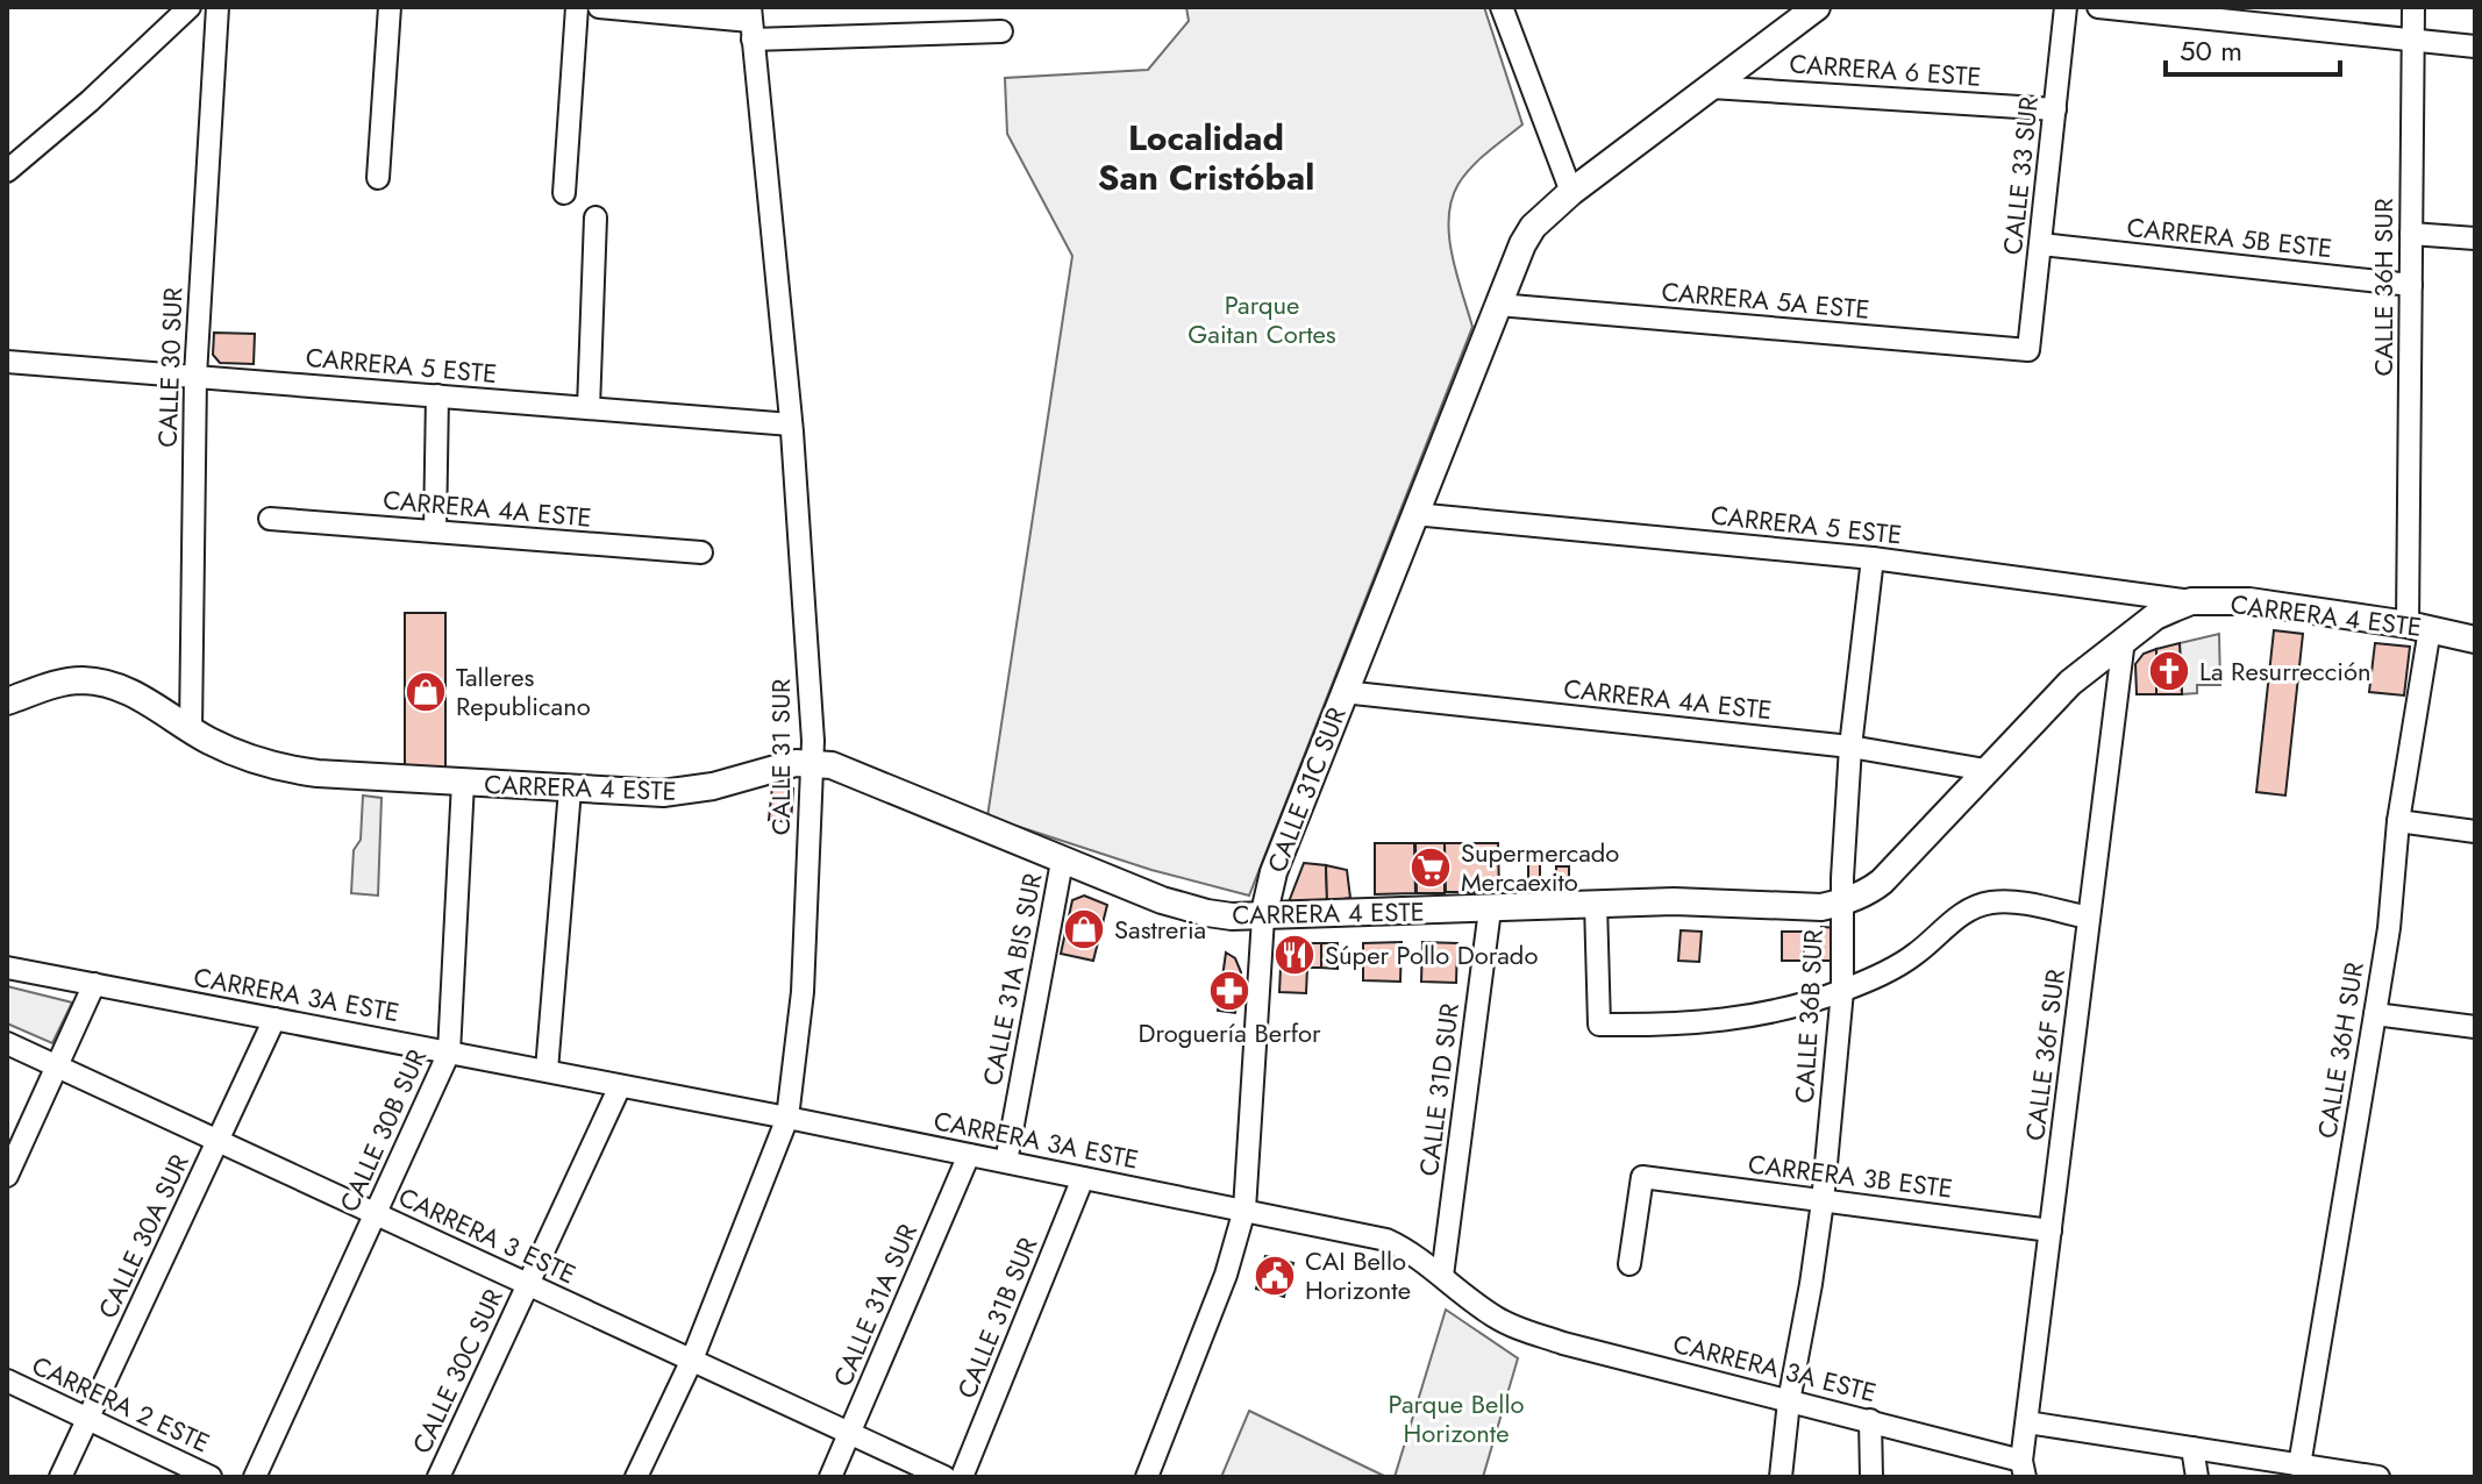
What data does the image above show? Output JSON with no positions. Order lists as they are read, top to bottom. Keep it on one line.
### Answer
{"streets":{"street":["CARRERA 6 ESTE","CALLE 33 SUR","CARRERA 5B ESTE","CALLE 36H SUR","CARRERA 5A ESTE","CARRERA 5 ESTE","CALLE 30 SUR","CARRERA 4A ESTE","CARRERA 4 ESTE","CALLE 31 SUR","CALLE 31C SUR","CALLE 31A BIS SUR","CARRERA 3A ESTE","CALLE 36B SUR","CALLE 36F SUR","CALLE 31D SUR","CALLE 30B SUR","CARRERA 3B ESTE","CARRERA 3 ESTE","CALLE 30A SUR","CALLE 31A SUR","CALLE 31B SUR","CALLE 30C SUR","CARRERA 2 ESTE"]},"crossings":[["CARRERA 6 ESTE","CALLE 33 SUR"],["CARRERA 6 ESTE","CALLE 31C SUR"],["CALLE 33 SUR","CARRERA 5B ESTE"],["CALLE 33 SUR","CARRERA 5A ESTE"],["CARRERA 5B ESTE","CALLE 36H SUR"],["CALLE 36H SUR","CARRERA 4 ESTE"],["CARRERA 5A ESTE","CALLE 31C SUR"],["CARRERA 5 ESTE","CALLE 30 SUR"],["CARRERA 5 ESTE","CARRERA 4 ESTE"],["CARRERA 5 ESTE","CALLE 31 SUR"],["CARRERA 5 ESTE","CALLE 31C SUR"],["CARRERA 5 ESTE","CALLE 36B SUR"],["CALLE 30 SUR","CARRERA 4 ESTE"],["CARRERA 4A ESTE","CARRERA 4 ESTE"],["CARRERA 4A ESTE","CALLE 31C SUR"],["CARRERA 4A ESTE","CALLE 36B SUR"],["CARRERA 4 ESTE","CALLE 31 SUR"],["CARRERA 4 ESTE","CALLE 31C SUR"],["CARRERA 4 ESTE","CALLE 31A BIS SUR"],["CARRERA 4 ESTE","CALLE 36B SUR"],["CARRERA 4 ESTE","CALLE 36F SUR"],["CARRERA 4 ESTE","CALLE 31D SUR"],["CARRERA 4 ESTE","CALLE 30B SUR"],["CALLE 31 SUR","CARRERA 3A ESTE"],["CALLE 31 SUR","CARRERA 3 ESTE"],["CALLE 31C SUR","CARRERA 3A ESTE"],["CALLE 31A BIS SUR","CARRERA 3A ESTE"],["CARRERA 3A ESTE","CALLE 36B SUR"],["CARRERA 3A ESTE","CALLE 36F SUR"],["CARRERA 3A ESTE","CALLE 31D SUR"],["CARRERA 3A ESTE","CALLE 30B SUR"],["CARRERA 3A ESTE","CALLE 30A SUR"],["CARRERA 3A ESTE","CALLE 31A SUR"],["CARRERA 3A ESTE","CALLE 31B SUR"],["CARRERA 3A ESTE","CALLE 30C SUR"],["CALLE 36B SUR","CARRERA 3B ESTE"],["CALLE 36F SUR","CARRERA 3B ESTE"],["CALLE 30B SUR","CARRERA 3 ESTE"],["CARRERA 3 ESTE","CALLE 30A SUR"],["CARRERA 3 ESTE","CALLE 31A SUR"],["CARRERA 3 ESTE","CALLE 30C SUR"],["CALLE 30A SUR","CARRERA 2 ESTE"]],"districts":["Localidad San Cristóbal"],"parks":["Parque Gaitan Cortes","Parque Bello Horizonte"],"places":{"church":["La Resurrección"],"shop":["Talleres Republicano","Sastreria"],"supermarket":["Supermercado Mercaexito"],"restaurant":["Súper Pollo Dorado"],"pharmacy":["Droguería Berfor"],"public building":["CAI Bello Horizonte"]},"scale_bar":"50 m"}
